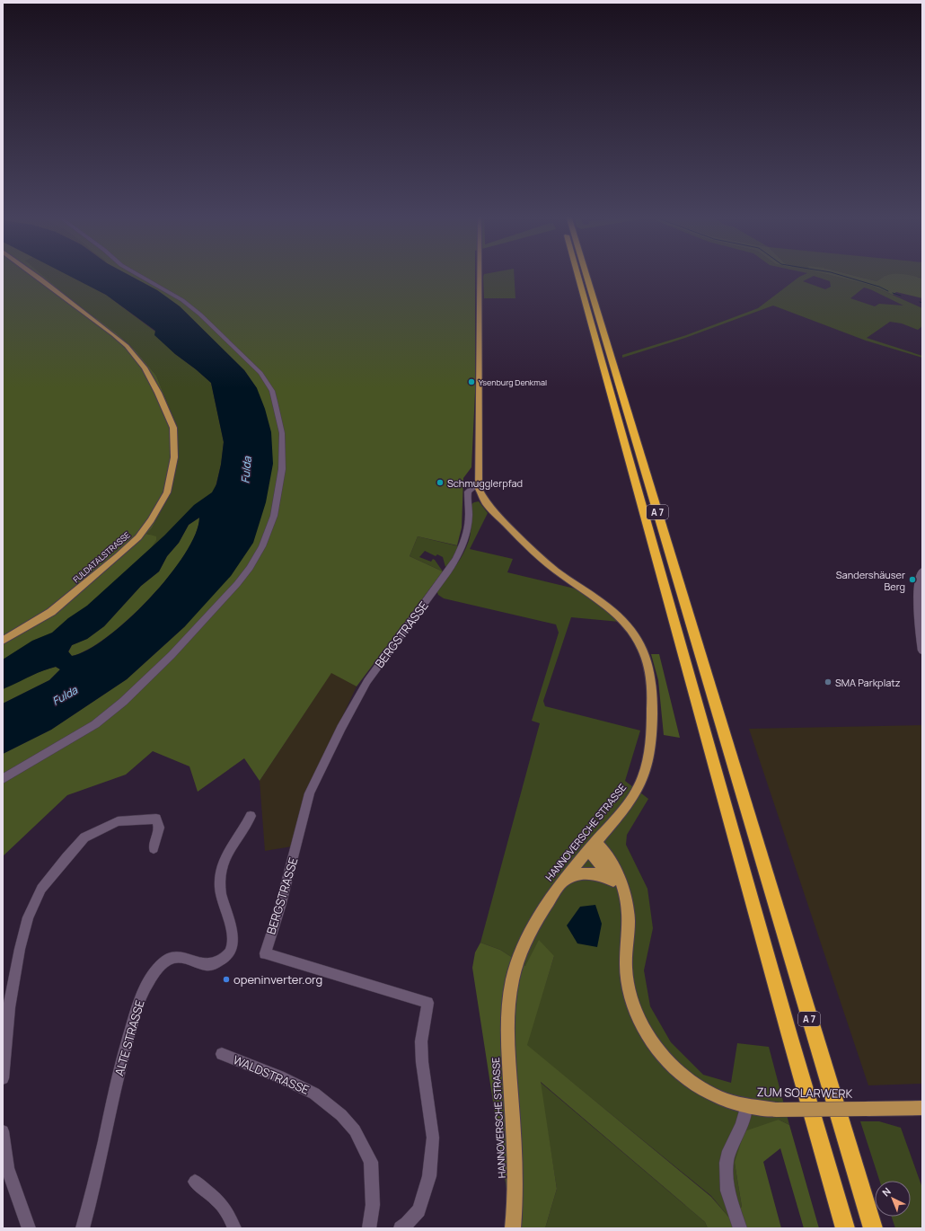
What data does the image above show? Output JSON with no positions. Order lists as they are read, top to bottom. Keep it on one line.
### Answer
{"streets":{"highway":["A 7"],"main road":["FULDATALSTRASSE","HANNOVERSCHE STRASSE","ZUM SOLARWERK"],"street":["BERGSTRASSE","ALTE STRASSE","WALDSTRASSE"]},"crossings":[["BERGSTRASSE","HANNOVERSCHE STRASSE"],["HANNOVERSCHE STRASSE","ZUM SOLARWERK"]],"water":["Fulda"],"places":["Ysenburg Denkmal","Schmugglerpfad","Sandershäuser Berg","SMA Parkplatz","openinverter.org"],"north":"top left"}
